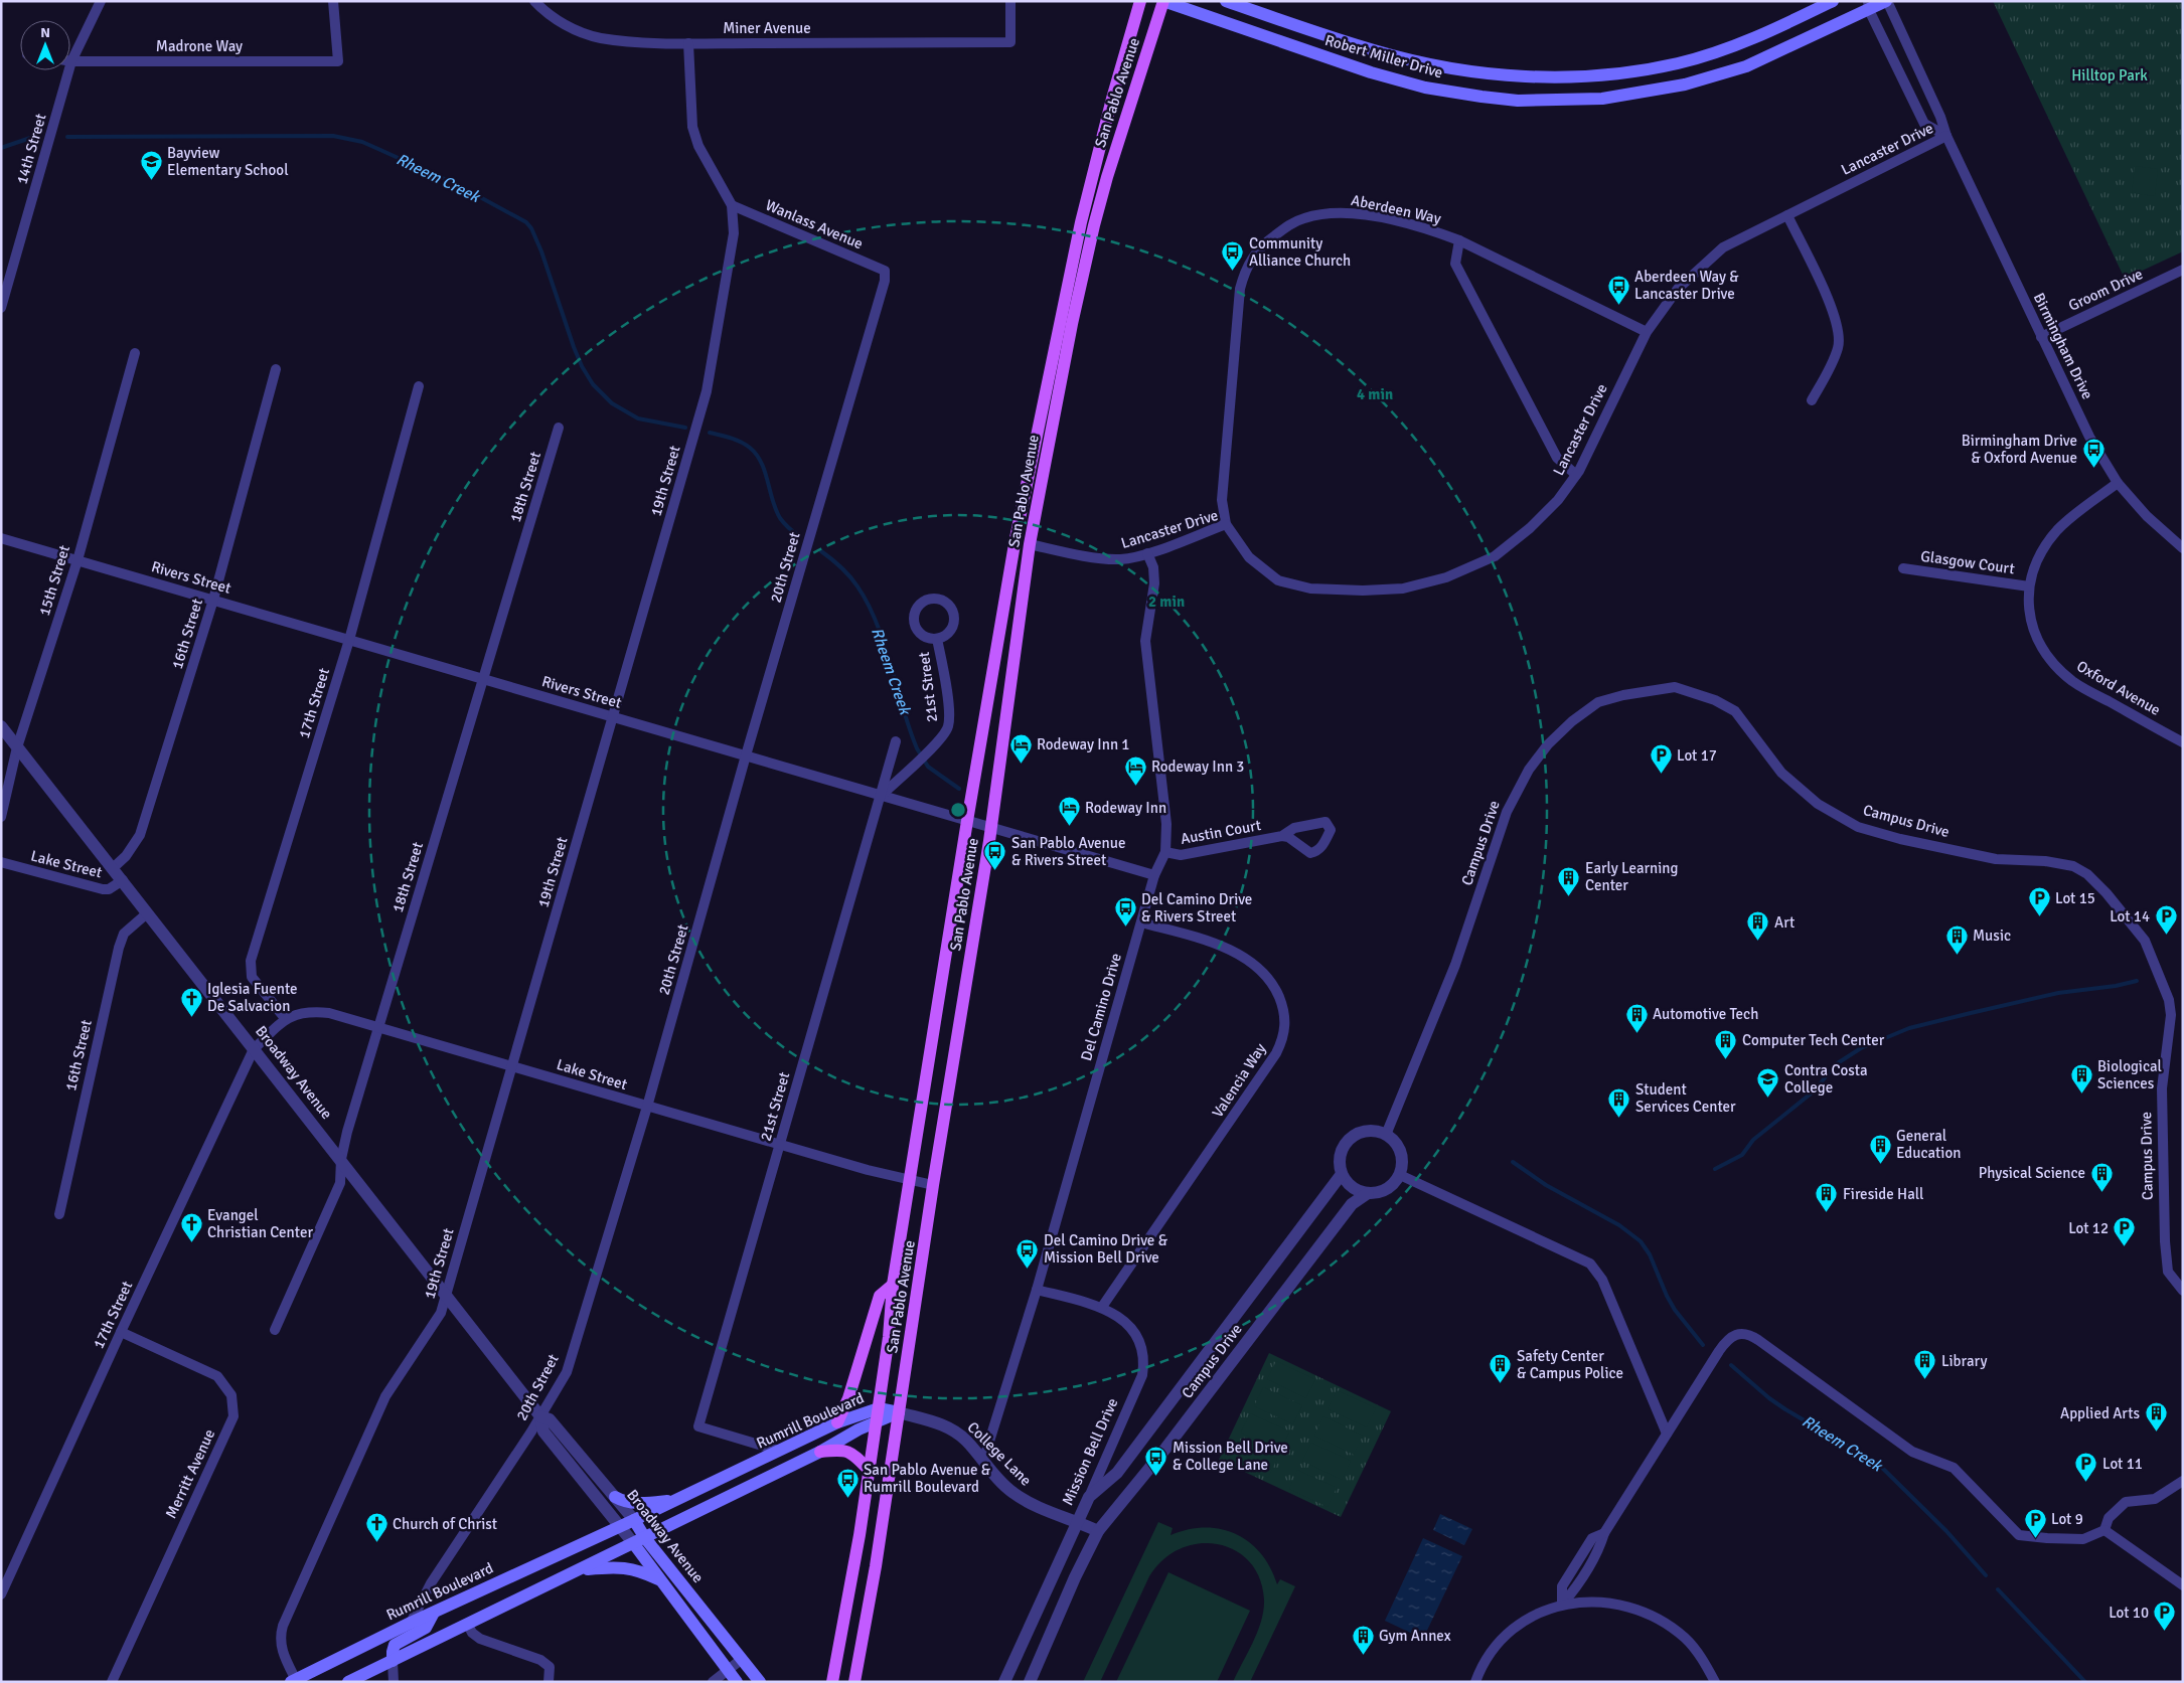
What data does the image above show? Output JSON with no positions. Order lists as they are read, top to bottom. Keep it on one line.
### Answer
{"streets":{"main road":["Robert Miller Drive","San Pablo Avenue","Broadway Avenue","Rumrill Boulevard"],"street":["Miner Avenue","Madrone Way","14th Street","Lancaster Drive","Aberdeen Way","Wanlass Avenue","Groom Drive","Birmingham Drive","19th Street","18th Street","Glasgow Court","20th Street","Rivers Street","15th Street","16th Street","21st Street","Oxford Avenue","17th Street","Campus Drive","Austin Court","Lake Street","Del Camino Drive","Valencia Way","Mission Bell Drive","College Lane","Merritt Avenue"]},"crossings":[["Miner Avenue","19th Street"],["Madrone Way","14th Street"],["Robert Miller Drive","San Pablo Avenue"],["Robert Miller Drive","Birmingham Drive"],["San Pablo Avenue","Lancaster Drive"],["San Pablo Avenue","Rivers Street"],["San Pablo Avenue","Lake Street"],["San Pablo Avenue","Rumrill Boulevard"],["San Pablo Avenue","College Lane"],["Lancaster Drive","Aberdeen Way"],["Lancaster Drive","Birmingham Drive"],["Lancaster Drive","Del Camino Drive"],["Wanlass Avenue","19th Street"],["Wanlass Avenue","20th Street"],["Groom Drive","Birmingham Drive"],["Birmingham Drive","Oxford Avenue"],["19th Street","Rivers Street"],["19th Street","Lake Street"],["19th Street","Broadway Avenue"],["19th Street","Rumrill Boulevard"],["18th Street","Rivers Street"],["18th Street","Lake Street"],["18th Street","Broadway Avenue"],["Glasgow Court","Oxford Avenue"],["20th Street","Rivers Street"],["20th Street","Lake Street"],["20th Street","Broadway Avenue"],["20th Street","Rumrill Boulevard"],["Rivers Street","15th Street"],["Rivers Street","16th Street"],["Rivers Street","21st Street"],["Rivers Street","17th Street"],["Rivers Street","Del Camino Drive"],["15th Street","Broadway Avenue"],["16th Street","Broadway Avenue"],["21st Street","Lake Street"],["21st Street","Rumrill Boulevard"],["17th Street","Lake Street"],["17th Street","Broadway Avenue"],["17th Street","Merritt Avenue"],["Campus Drive","Mission Bell Drive"],["Austin Court","Del Camino Drive"],["Lake Street","Broadway Avenue"],["Del Camino Drive","Valencia Way"],["Del Camino Drive","Mission Bell Drive"],["Del Camino Drive","College Lane"],["Broadway Avenue","Rumrill Boulevard"],["Valencia Way","Mission Bell Drive"],["Rumrill Boulevard","College Lane"],["Mission Bell Drive","College Lane"]],"water":["Rheem Creek"],"parks":["Hilltop Park"],"places":{"school or university":["Bayview Elementary School","Contra Costa College"],"bus stop":["Community Alliance Church","Aberdeen Way & Lancaster Drive","Birmingham Drive & Oxford Avenue","San Pablo Avenue & Rivers Street","Del Camino Drive & Rivers Street","Del Camino Drive & Mission Bell Drive","Mission Bell Drive & College Lane","San Pablo Avenue & Rumrill Boulevard"],"hotel":["Rodeway Inn 1","Rodeway Inn 3","Rodeway Inn"],"parking":["Lot 17","Lot 15","Lot 14","Lot 12","Lot 11","Lot 9","Lot 10"],"building":["Early Learning Center","Art","Music","Automotive Tech","Computer Tech Center","Biological Sciences","Student Services Center","General Education","Physical Science","Fireside Hall","Library","Safety Center & Campus Police","Applied Arts","Gym Annex"],"church":["Iglesia Fuente De Salvacion","Evangel Christian Center","Church of Christ"]},"north":"top","rings":["4 min","2 min"]}
